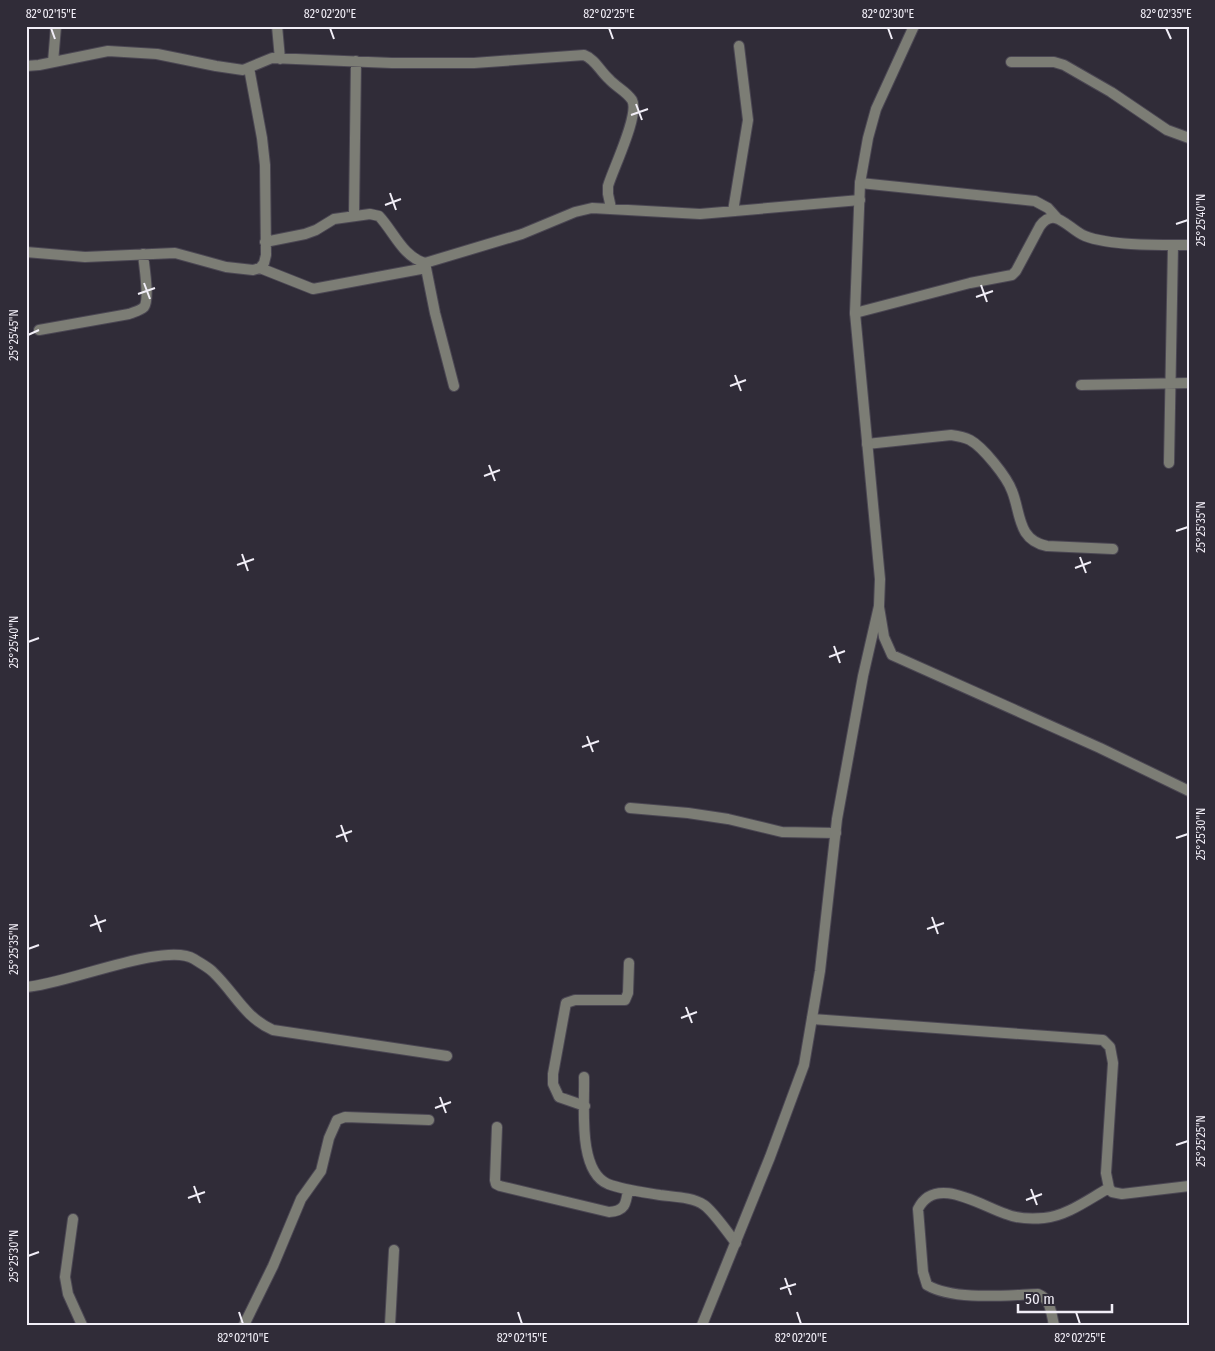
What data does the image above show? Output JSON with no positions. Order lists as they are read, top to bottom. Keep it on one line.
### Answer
{"scale_bar":"50 m","coordinates":["82°02'15\"E","82°02'20\"E","82°02'25\"E","82°02'30\"E","82°02'35\"E","25°25'40\"N","25°25'45\"N","25°25'35\"N","25°25'30\"N","25°25'25\"N","82°02'10\"E"]}
